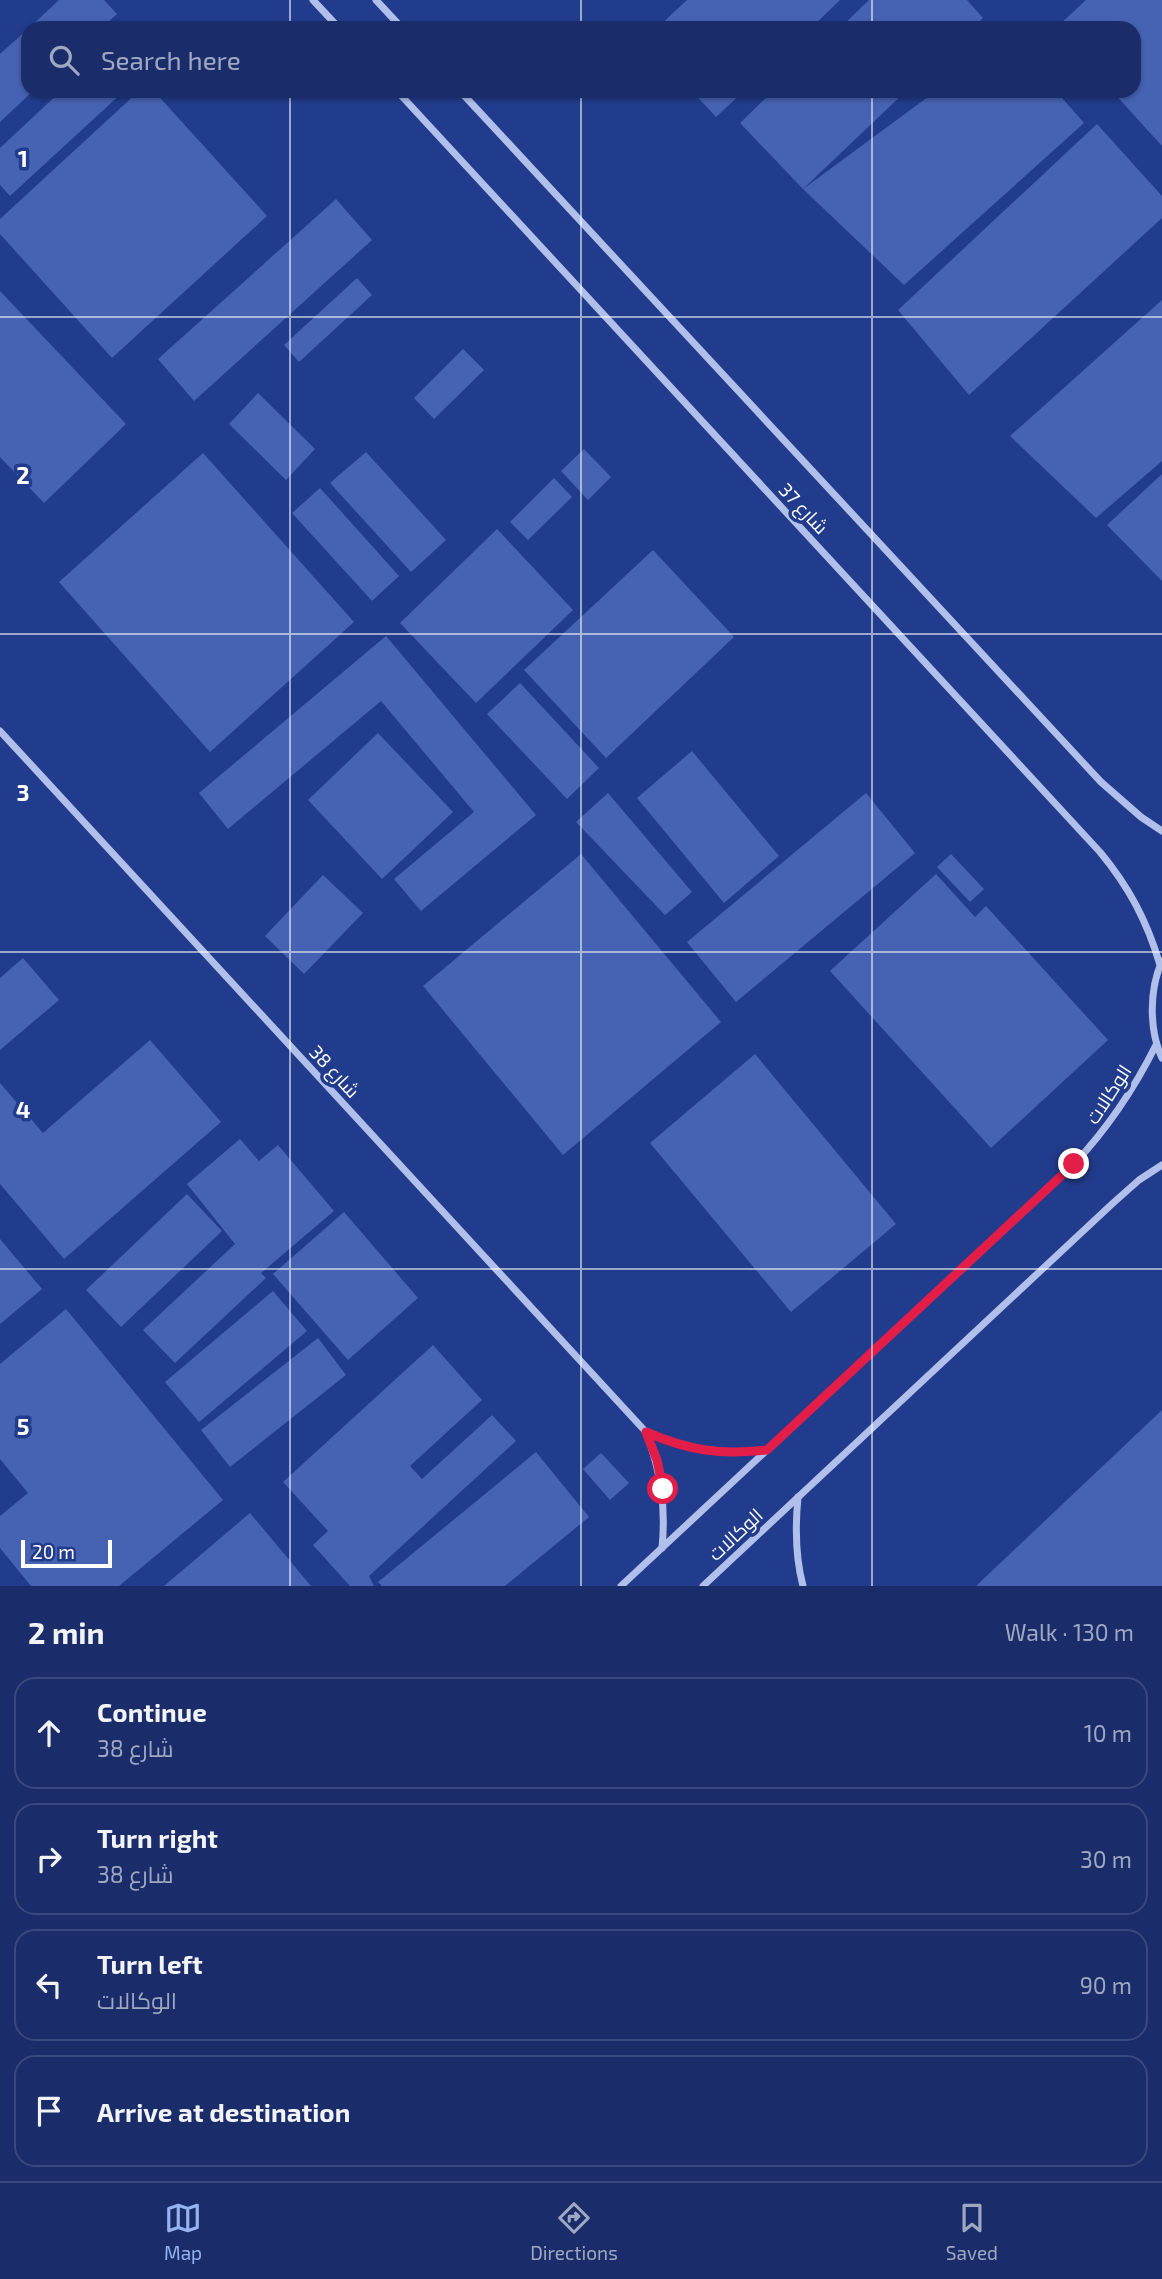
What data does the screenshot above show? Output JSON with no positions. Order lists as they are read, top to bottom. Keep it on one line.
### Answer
{"streets":{"street":["شارع 37","شارع 38","الوكالات"]},"crossings":[["شارع 38","الوكالات"]],"scale_bar":"20 m","page":{"search":"Search here","scale":"20 m","heading":["2 min","Walk · 130 m"],"list":[["Continue","شارع 38","10 m"],["Turn right","شارع 38","30 m"],["Turn left","الوكالات","90 m"],"Arrive at destination"],"nav":["Map","Directions","Saved"]},"grid":{"rows":["1","2","3","4","5"]}}
